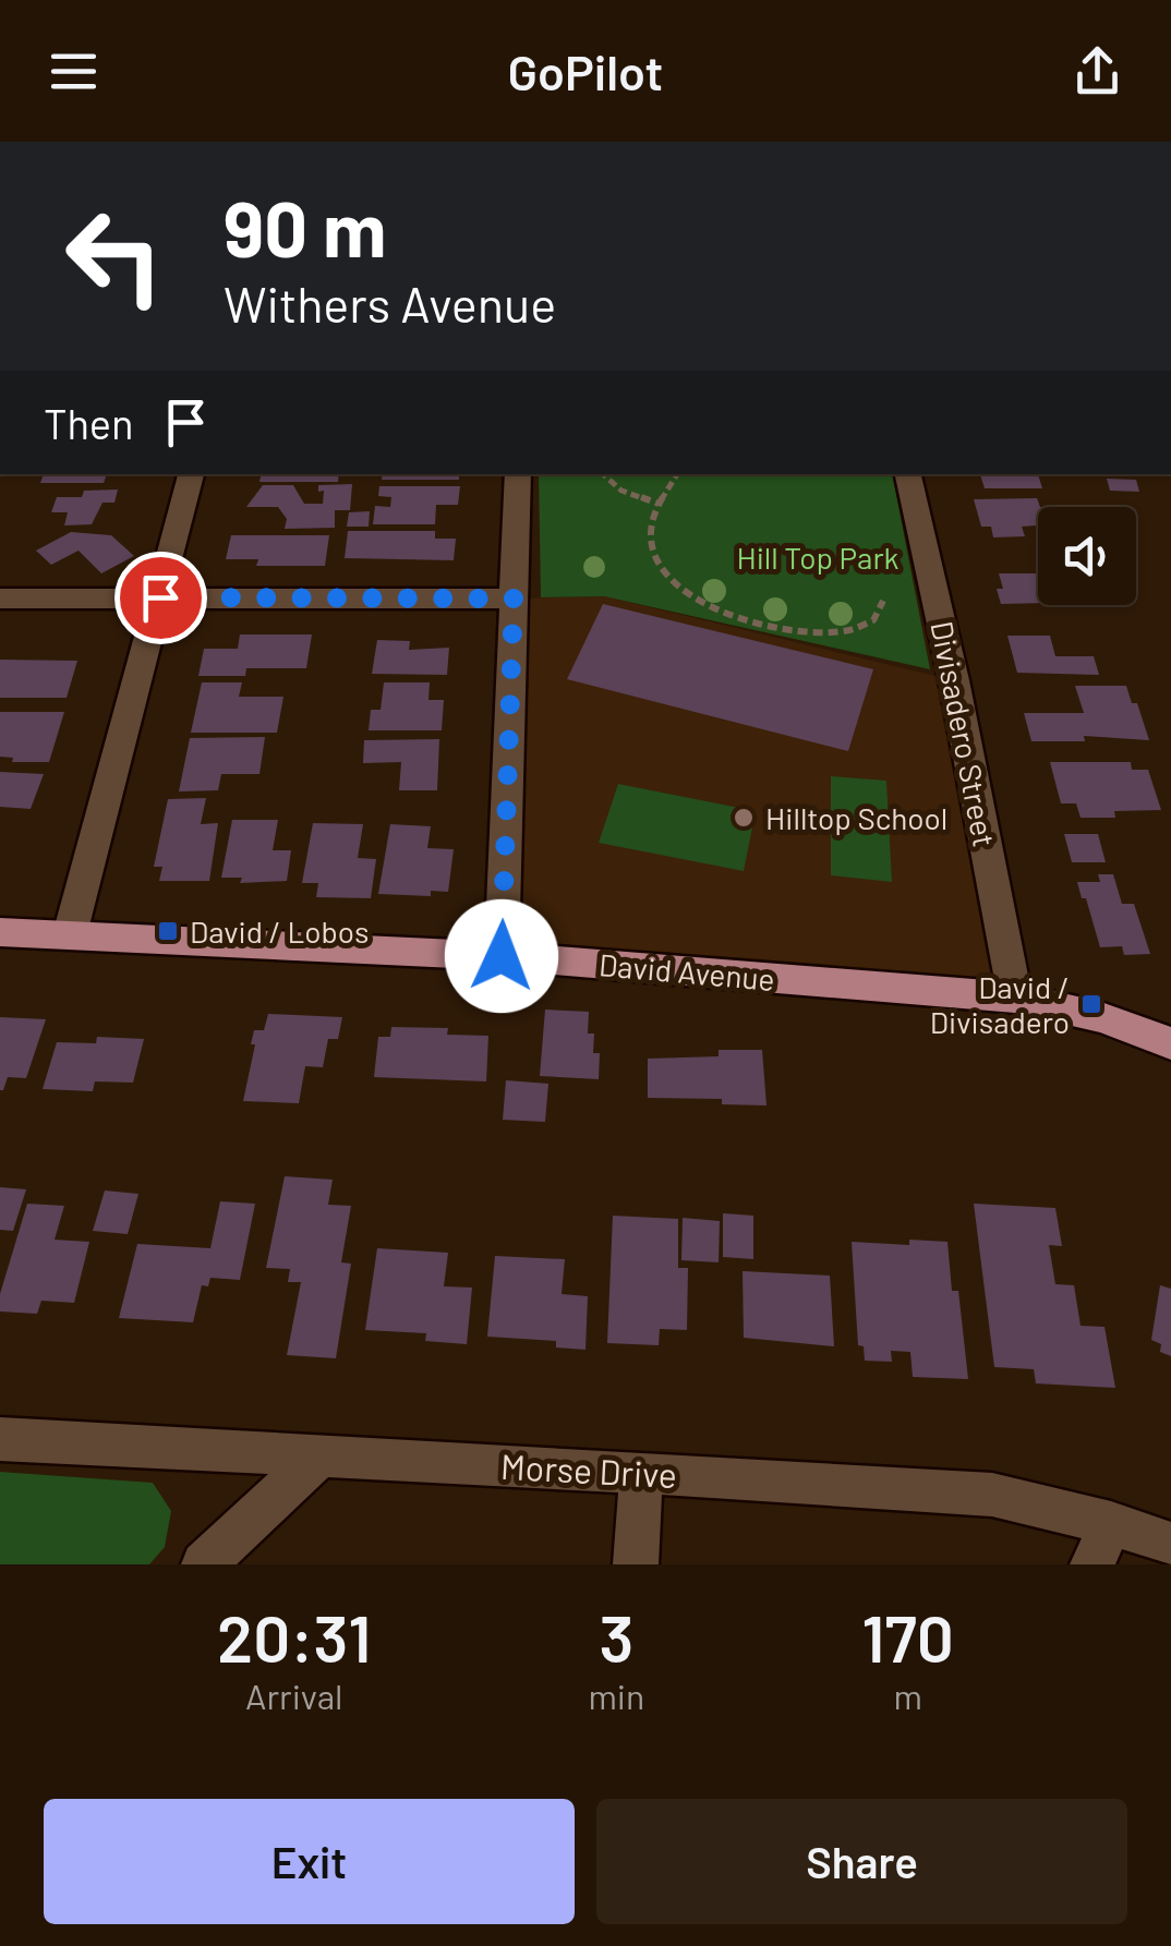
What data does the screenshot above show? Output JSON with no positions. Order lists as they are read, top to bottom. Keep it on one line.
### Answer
{"streets":{"main road":["David Avenue"],"street":["Divisadero Street","Morse Drive"]},"crossings":[["Divisadero Street","David Avenue"]],"parks":["Hill Top Park"],"places":{"other":["Hilltop School"],"transit":["David / Lobos","David / Divisadero"]},"page":{"header":"GoPilot","turn":["90 m","Withers Avenue"],"then":"Then","eta":["20:31","Arrival","3","min","170","m"],"buttons":["Exit","Share"]}}
